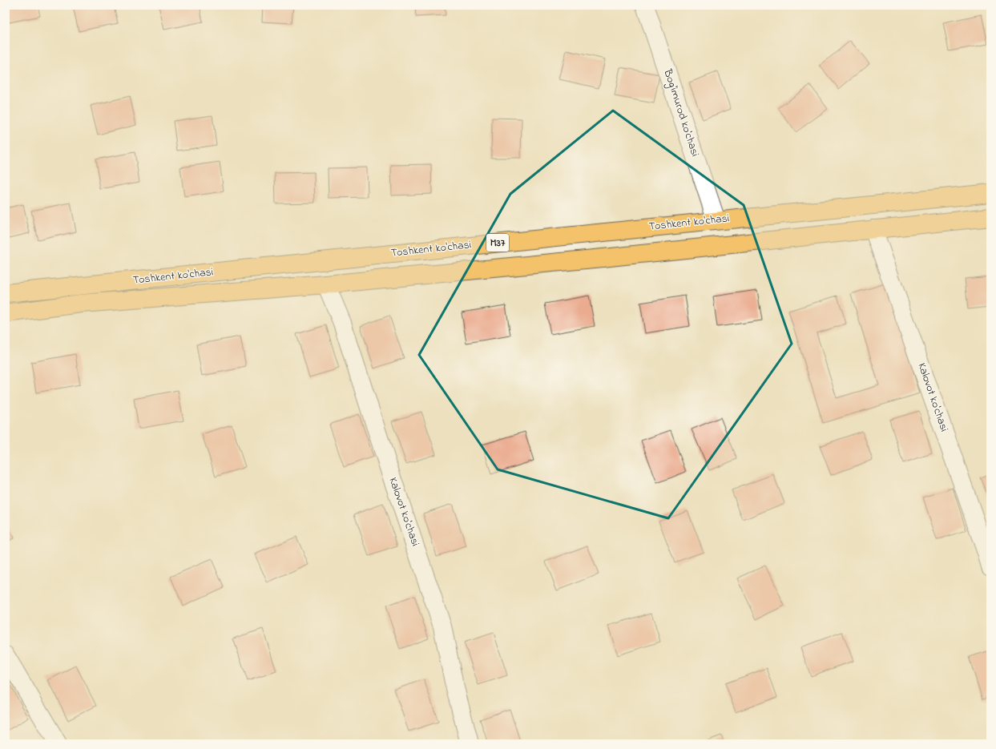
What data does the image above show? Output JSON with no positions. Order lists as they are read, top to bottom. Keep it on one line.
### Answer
{"streets":{"highway":["Toshkent ko'chasi","M37"],"street":["Bog'imurod ko'chasi","Kalovot ko'chasi"]},"crossings":[["Bog'imurod ko'chasi","Toshkent ko'chasi"],["Toshkent ko'chasi","Kalovot ko'chasi"]]}
